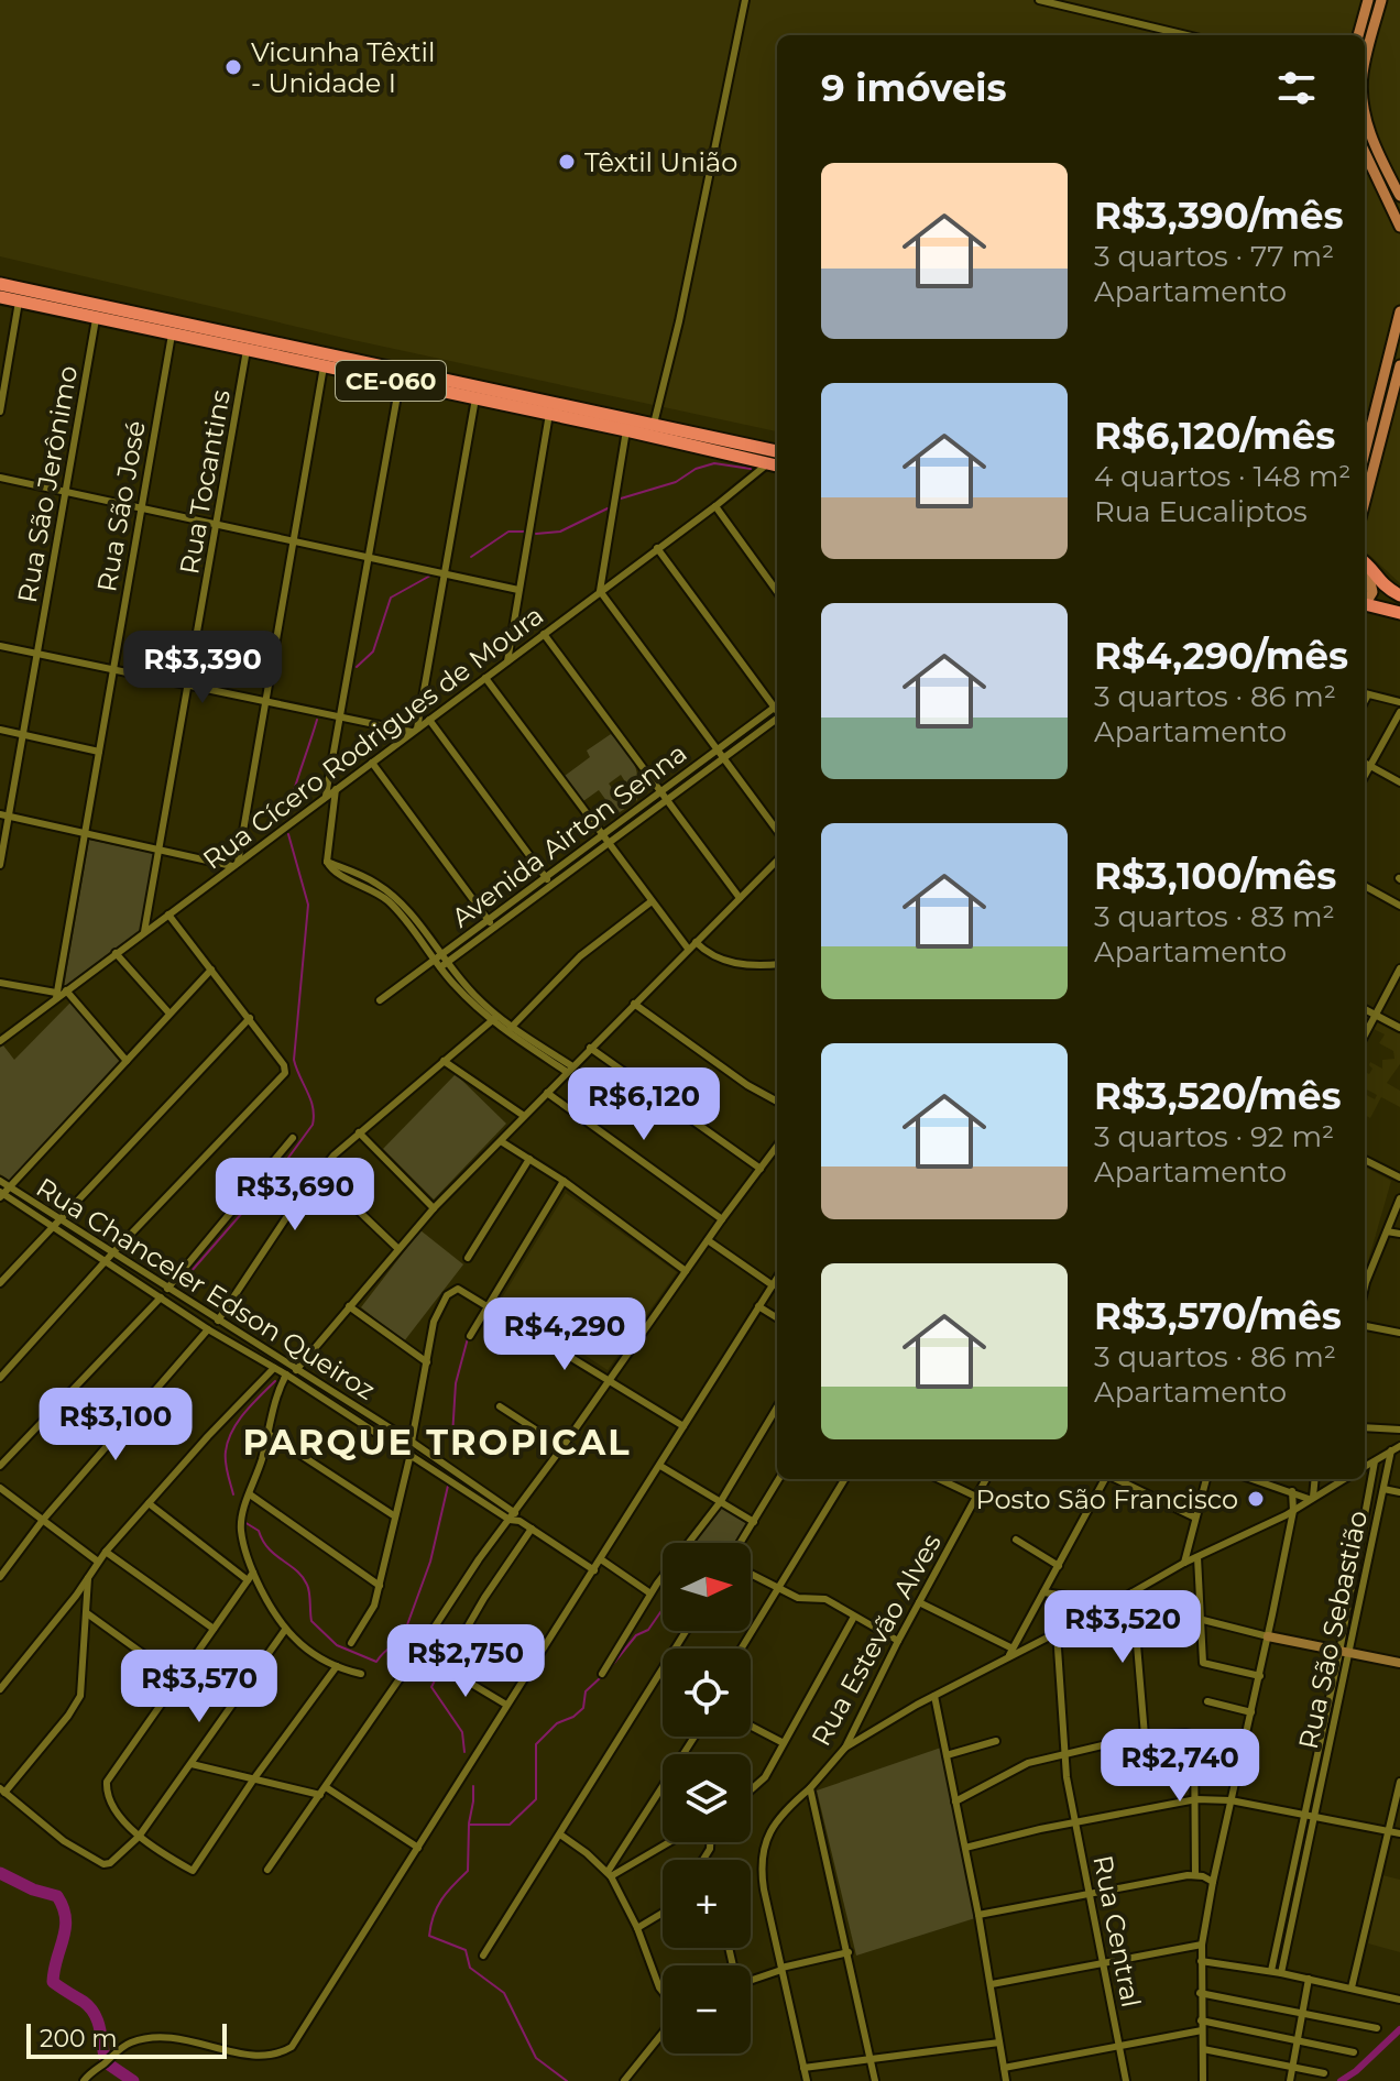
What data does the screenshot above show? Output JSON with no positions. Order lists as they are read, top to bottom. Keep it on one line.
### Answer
{"streets":{"highway":["CE-060"],"street":["Rua Tocantins","Rua São Jerônimo","Rua São José","Rua Cícero Rodrigues de Moura","Avenida Airton Senna","Rua Chanceler Edson Queiroz","Rua São Sebastião","Rua Estevão Alves","Rua Central"]},"crossings":[["CE-060","Rua Tocantins"],["CE-060","Rua São Jerônimo"],["CE-060","Rua São José"],["CE-060","Rua Cícero Rodrigues de Moura"],["Rua Tocantins","Rua Cícero Rodrigues de Moura"],["Rua São José","Rua Cícero Rodrigues de Moura"]],"districts":["PARQUE TROPICAL"],"places":["Vicunha Têxtil - Unidade I","Têxtil União","Posto São Francisco"],"scale_bar":"200 m","north":"right","page":{"heading":"9 imóveis","list":[{"name":"R$3,390/mês","note":"3 quartos · 77 m² · Apartamento"},{"name":"R$6,120/mês","note":"4 quartos · 148 m² · Rua Eucaliptos"},{"name":"R$4,290/mês","note":"3 quartos · 86 m² · Apartamento"},{"name":"R$3,100/mês","note":"3 quartos · 83 m² · Apartamento"},{"name":"R$3,520/mês","note":"3 quartos · 92 m² · Apartamento"},{"name":"R$3,570/mês","note":"3 quartos · 86 m² · Apartamento"}],"price":["R$3,390","R$6,120","R$3,690","R$4,290","R$3,100","R$3,520","R$2,750","R$3,570","R$2,740"],"map_buttons":["+","−"],"scale":"200 m"}}
